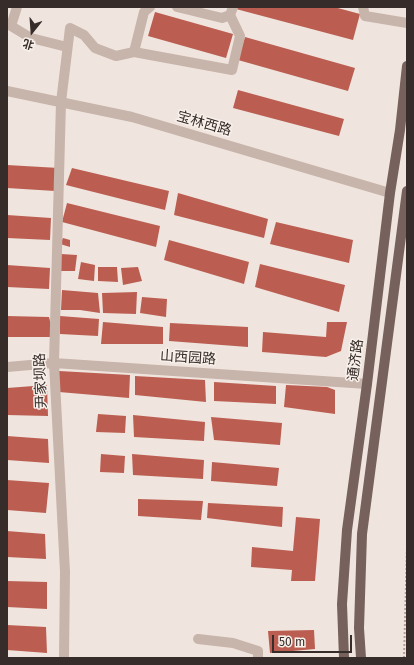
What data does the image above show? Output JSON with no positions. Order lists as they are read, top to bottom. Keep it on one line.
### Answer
{"streets":{"main road":["通济路"],"street":["宝林西路","山西园路","尹家坝路"]},"crossings":[["宝林西路","通济路"],["宝林西路","尹家坝路"],["山西园路","通济路"],["山西园路","尹家坝路"]],"scale_bar":"50 m","north":"bottom"}
